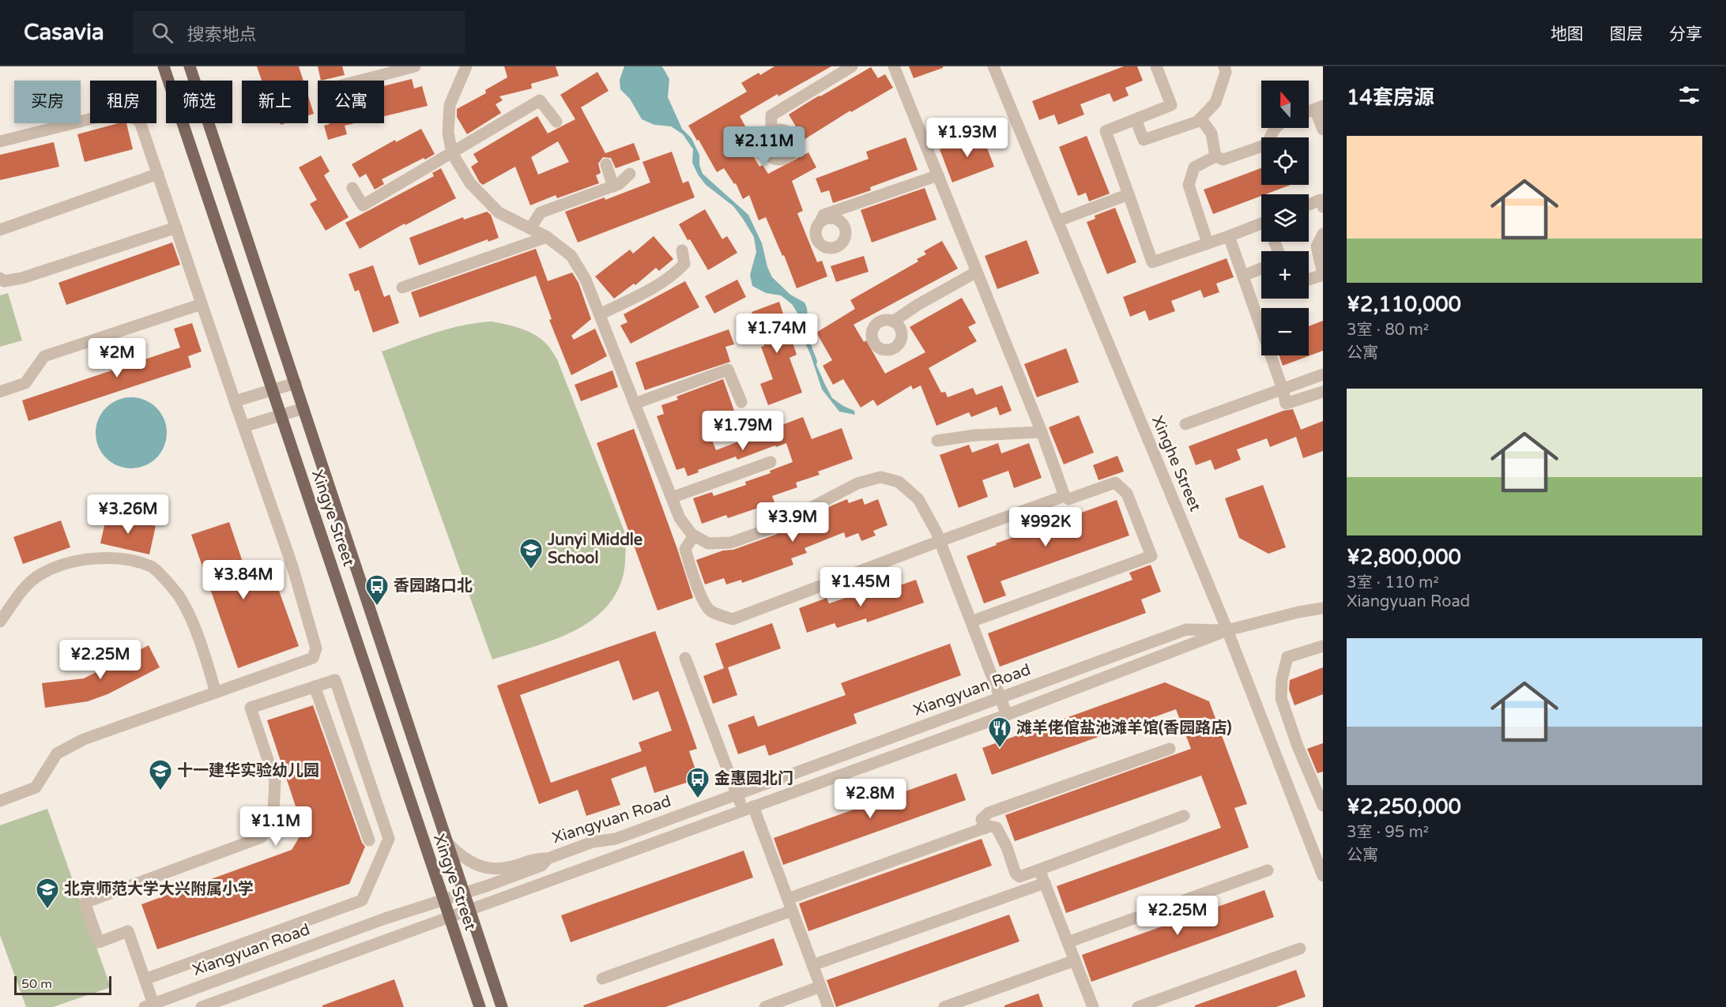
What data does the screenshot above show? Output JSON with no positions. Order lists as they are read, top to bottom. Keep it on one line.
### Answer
{"streets":{"main road":["Xingye Street"],"street":["Xinghe Street","Xiangyuan Road"]},"crossings":[["Xinghe Street","Xiangyuan Road"],["Xingye Street","Xiangyuan Road"]],"places":{"school or university":["Junyi Middle School","十一建华实验幼儿园","北京师范大学大兴附属小学"],"bus stop":["香园路口北","金惠园北门"],"restaurant":["滩羊佬倌盐池滩羊馆(香园路店)"]},"scale_bar":"50 m","north":"top","page":{"header":"Casavia","search":"搜索地点","nav":["地图","图层","分享"],"heading":"14套房源","map_buttons":["+","−"],"chip":["买房","租房","筛选","新上","公寓"],"price":["¥1.93M","¥2.11M","¥1.74M","¥2M","¥1.79M","¥3.26M","¥3.9M","¥992K","¥3.84M","¥1.45M","¥2.25M","¥2.8M","¥1.1M","¥2.25M"],"list":[{"name":"¥2,110,000","note":"3室 · 80 m² · 公寓"},{"name":"¥2,800,000","note":"3室 · 110 m² · Xiangyuan Road"},{"name":"¥2,250,000","note":"3室 · 95 m² · 公寓"}],"scale":"50 m"}}
